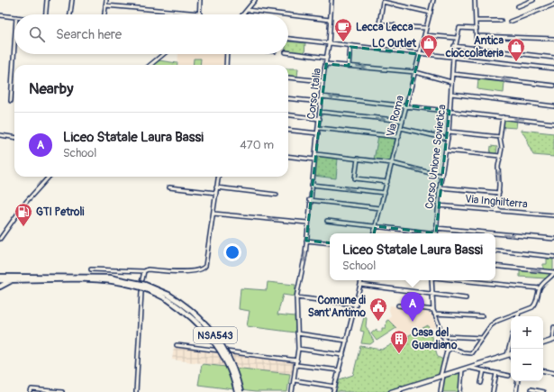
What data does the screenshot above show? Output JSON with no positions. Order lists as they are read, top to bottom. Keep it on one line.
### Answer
{"streets":{"highway":["NSA543"],"street":["Corso Italia","Via Roma","Corso Unione Sovietica","Via Inghilterra"]},"crossings":[["Corso Unione Sovietica","Via Inghilterra"]],"places":{"cafe":["Lecca Lecca"],"shop":["LC Outlet","Antica cioccolateria"],"fuel station":["GTI Petroli"],"public building":["Comune di Sant'Antimo"],"building":["Casa del Guardiano"]},"page":{"search":"Search here","heading":"Nearby","list":[{"mark":"A","name":"Liceo Statale Laura Bassi","note":"School","value":"470 m"}],"popup":["Liceo Statale Laura Bassi","School"],"pins":"A","map_buttons":["+","−"]}}
